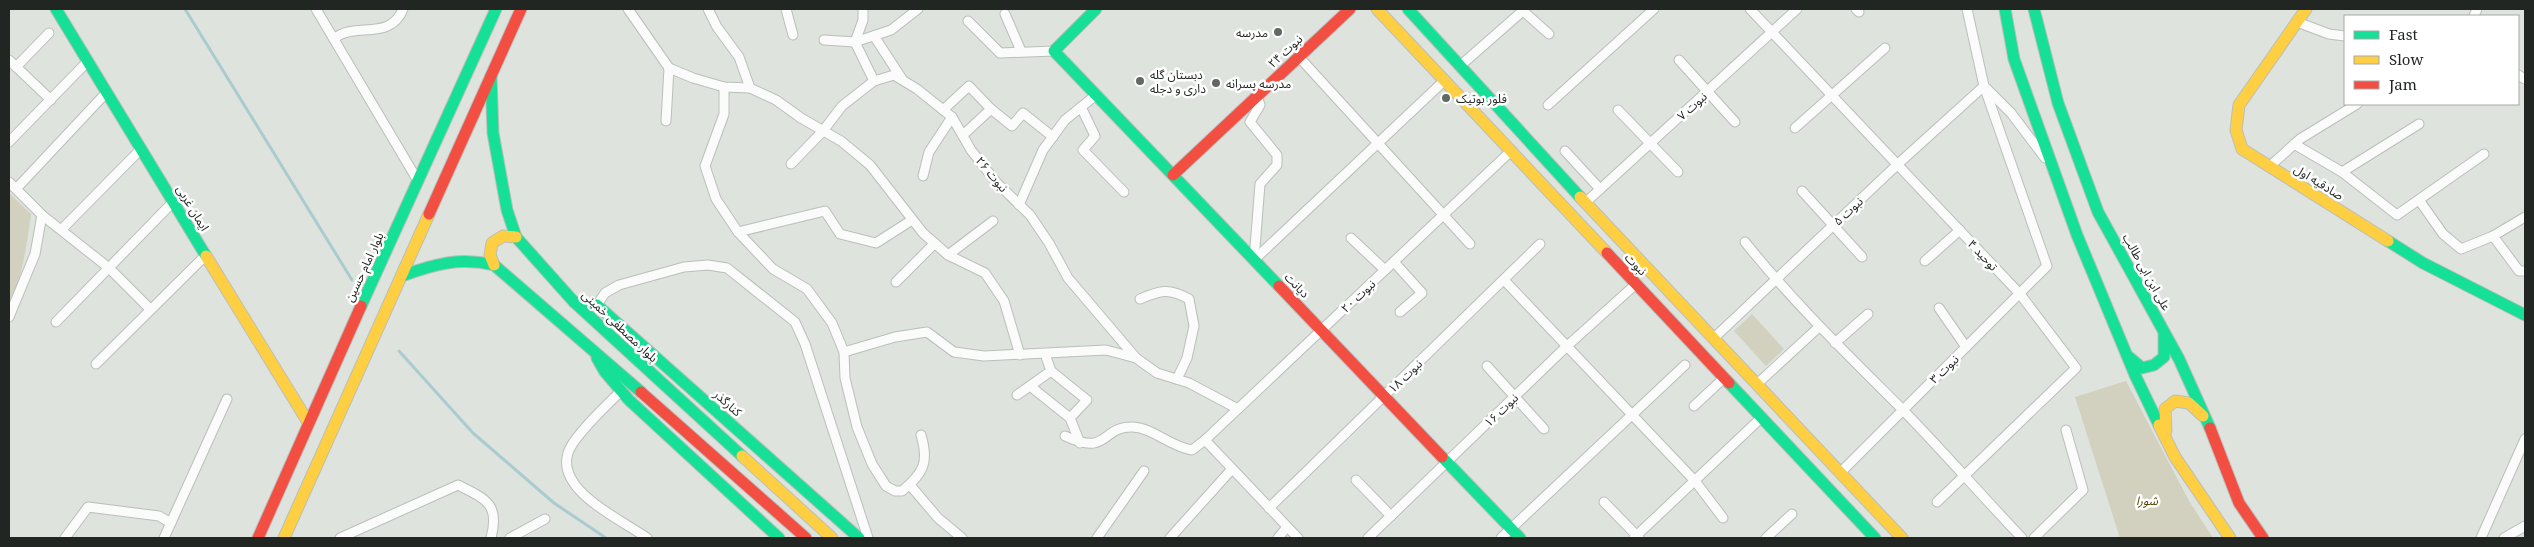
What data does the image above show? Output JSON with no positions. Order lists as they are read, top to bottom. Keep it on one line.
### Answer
{"streets":{"main road":["نبوت ۲۴","صادقیه اول","ایمان غربی","نبوت","بلوار امام حسین","علی ابن ابی طالب","دیانت","بلوار مصطفی خمینی","کنارگذر"],"street":["نبوت ۷","نبوت ۲۶","نبوت ۵","توحید ۴","نبوت ۲۰","نبوت ۳","نبوت ۱۸","نبوت ۱۶"]},"crossings":[["نبوت ۲۴","دیانت"],["نبوت ۷","توحید ۴"],["نبوت ۷","نبوت"],["ایمان غربی","بلوار امام حسین"],["نبوت ۵","توحید ۴"],["نبوت ۵","نبوت"],["نبوت ۵","نبوت ۳"],["توحید ۴","نبوت ۳"],["نبوت","نبوت ۲۰"],["نبوت","نبوت ۳"],["نبوت","نبوت ۱۶"],["دیانت","نبوت ۲۰"],["دیانت","نبوت ۱۸"],["دیانت","نبوت ۱۶"]],"parks":["شورا"],"places":["مدرسه","دبستان گله داری و دجله","مدرسه پسرانه","فلور بوتیک"],"legend":["Fast","Slow","Jam"]}
